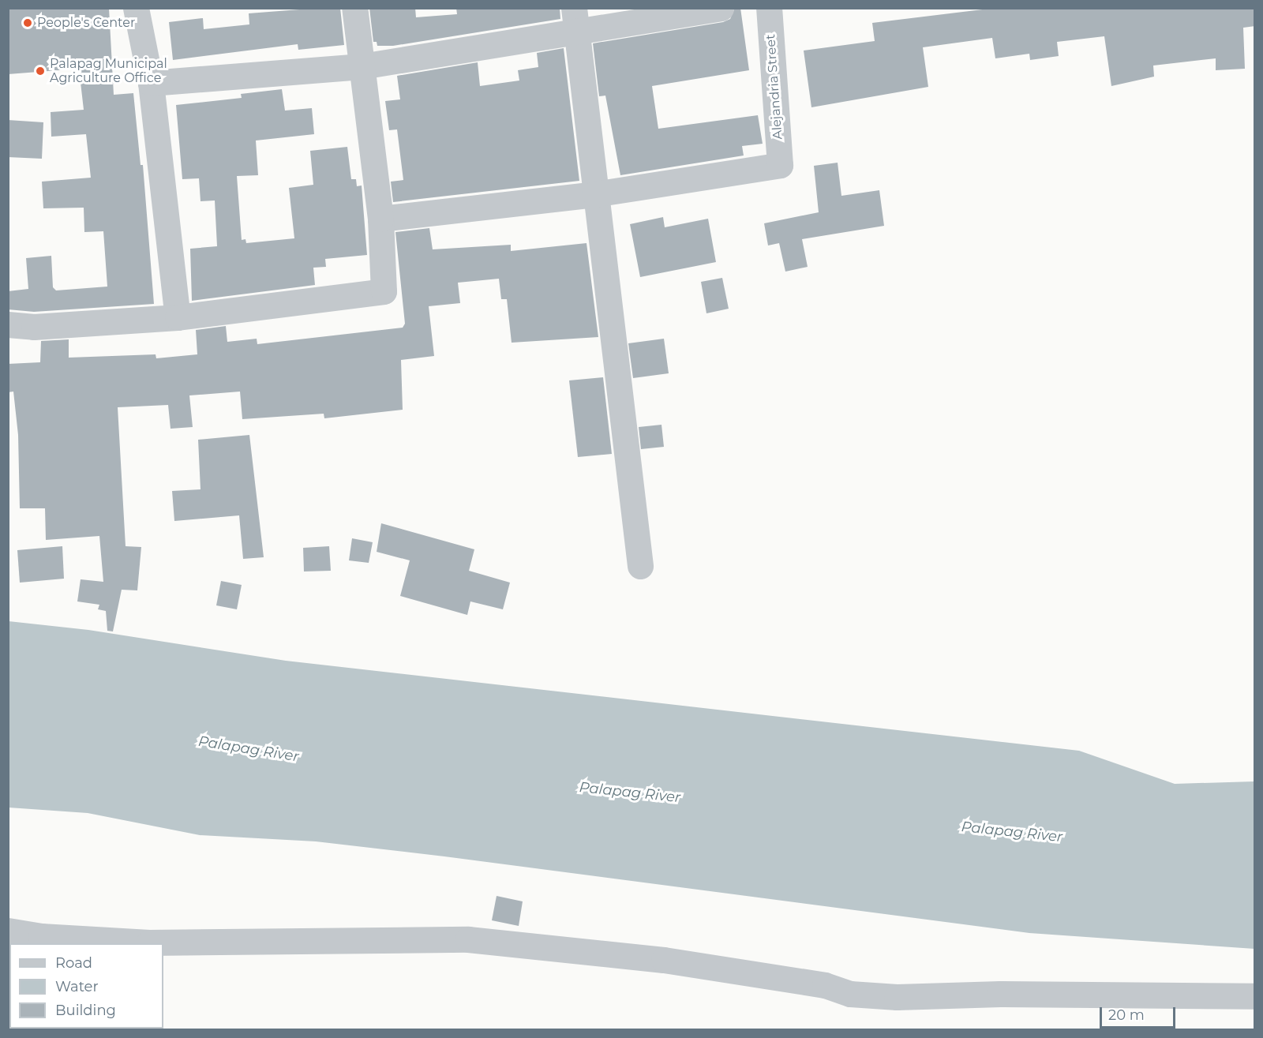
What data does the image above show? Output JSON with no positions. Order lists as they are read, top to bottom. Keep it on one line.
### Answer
{"streets":{"street":["Alejandria Street"]},"water":["Palapag River"],"places":["People's Center","Palapag Municipal Agriculture Office"],"legend":["Road","Water","Building"],"scale_bar":"20 m"}
